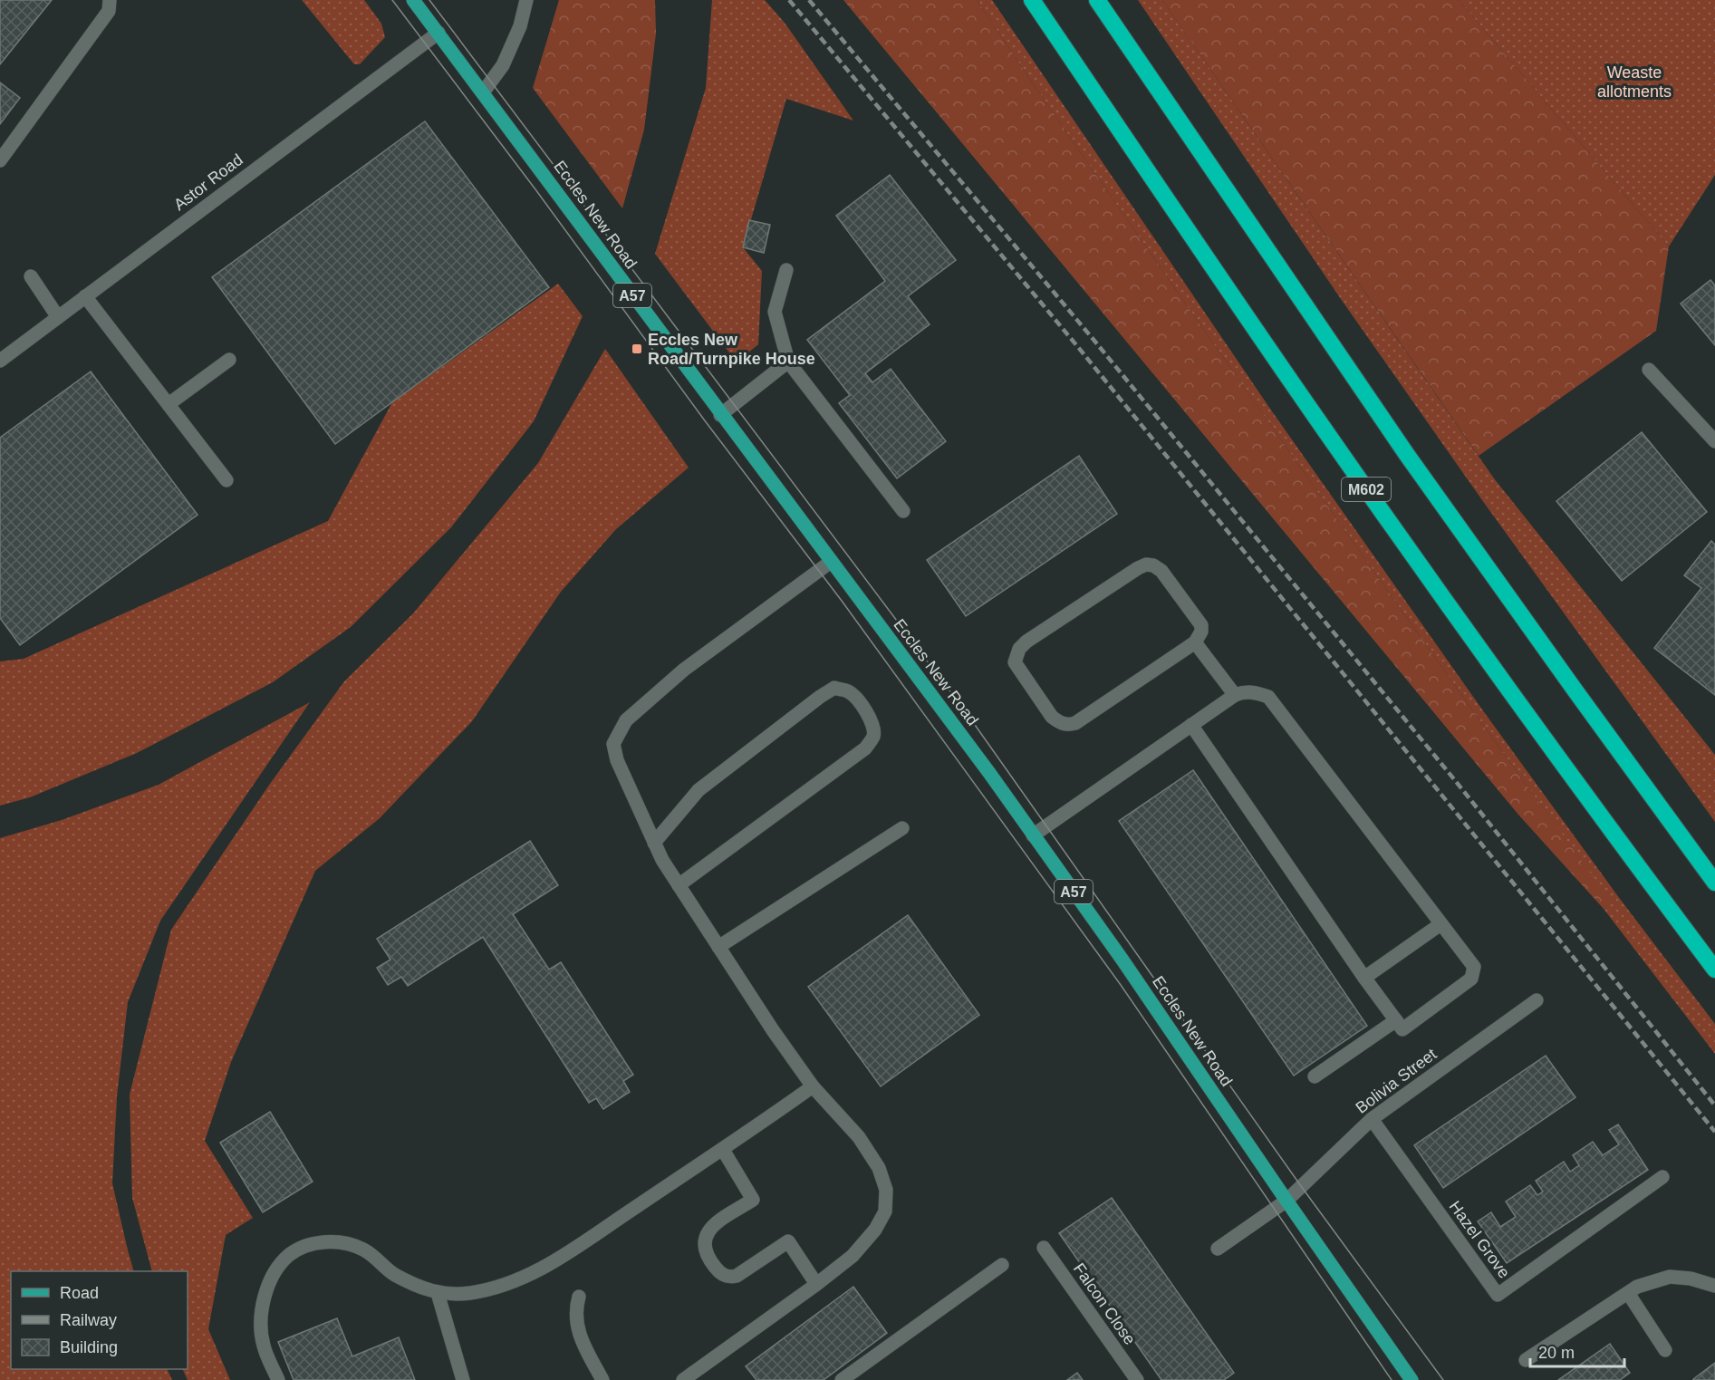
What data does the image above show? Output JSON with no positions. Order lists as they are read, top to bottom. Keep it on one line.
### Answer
{"streets":{"highway":["M602"],"main road":["Eccles New Road","A57"],"street":["Astor Road","Bolivia Street","Hazel Grove","Falcon Close"]},"crossings":[["Astor Road","Eccles New Road"],["Eccles New Road","Bolivia Street"],["Bolivia Street","Hazel Grove"]],"parks":["Weaste allotments"],"places":{"transit":["Eccles New Road/Turnpike House"]},"legend":["Road","Railway","Building"],"scale_bar":"20 m"}
